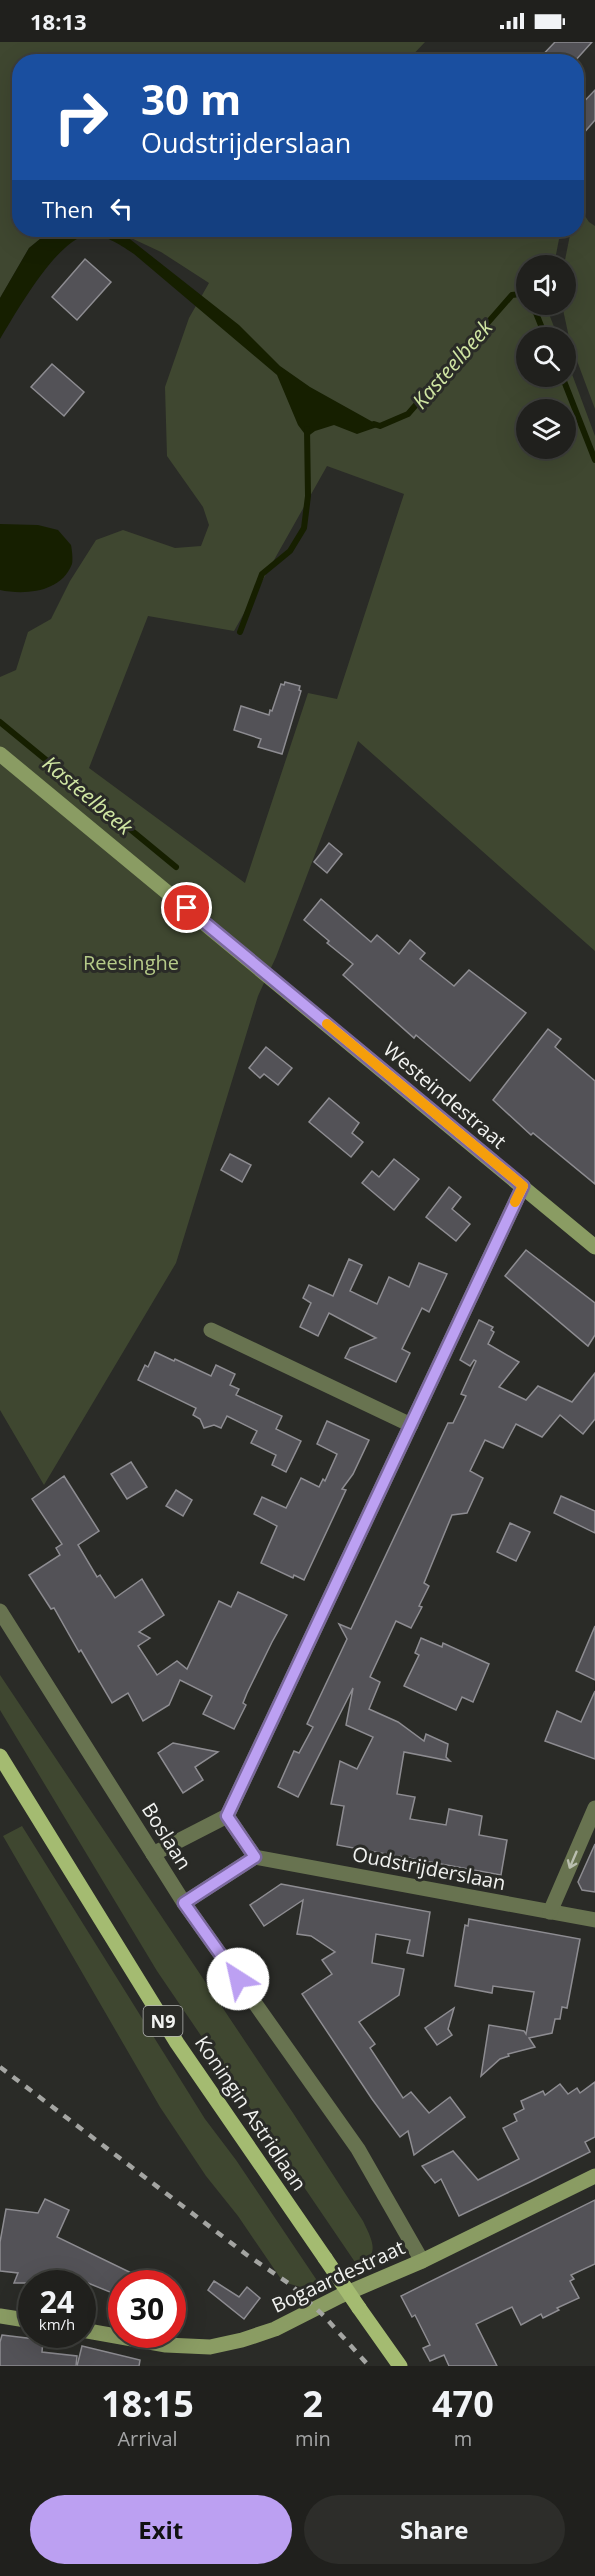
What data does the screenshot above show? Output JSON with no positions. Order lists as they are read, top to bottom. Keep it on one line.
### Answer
{"streets":{"main road":["N9","Koningin Astridlaan"],"street":["Westeindestraat","Boslaan","Oudstrijderslaan","Bogaardestraat"]},"crossings":[["Boslaan","Bogaardestraat"]],"water":["Kasteelbeek"],"parks":["Reesinghe"],"page":{"status":"18:13","turn":["30 m","Oudstrijderslaan"],"then":"Then","speed":"24 km/h","limit":"30","eta":["18:15","Arrival","2","min","470","m"],"buttons":["Exit","Share"]}}
